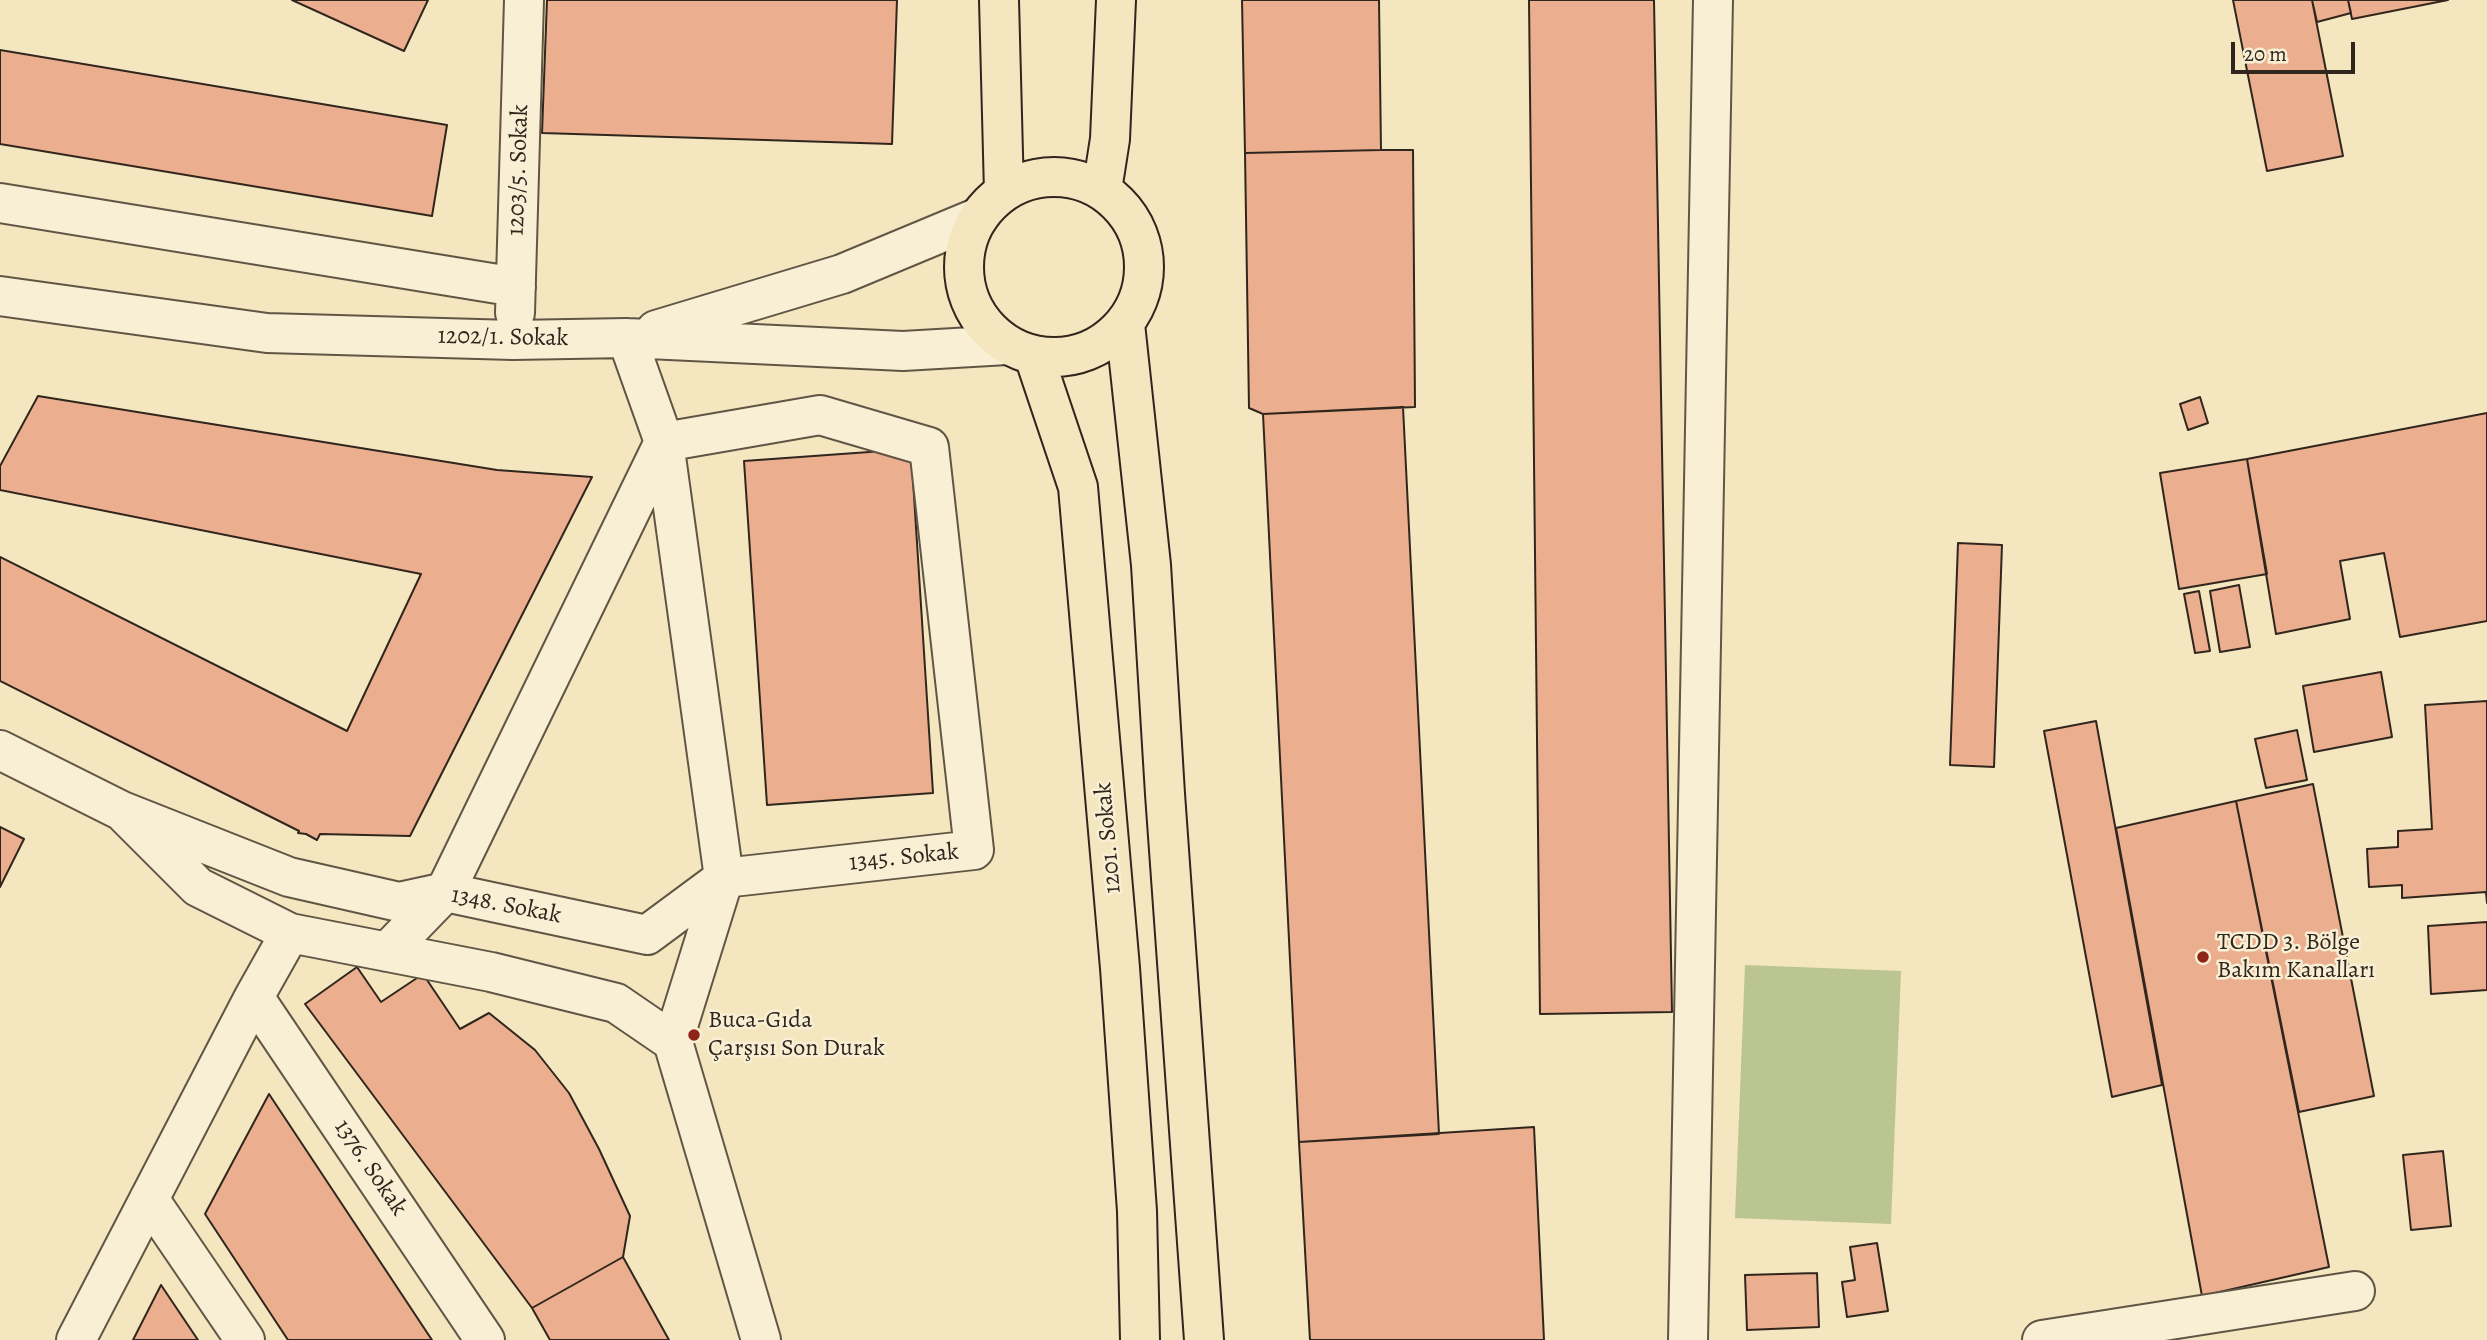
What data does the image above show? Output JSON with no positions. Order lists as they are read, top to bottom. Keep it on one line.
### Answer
{"streets":{"main road":["1201. Sokak"],"street":["1203/5. Sokak","1202/1. Sokak","1345. Sokak","1348. Sokak","1376. Sokak"]},"crossings":[["1203/5. Sokak","1202/1. Sokak"],["1202/1. Sokak","1201. Sokak"],["1345. Sokak","1348. Sokak"]],"places":["TCDD 3. Bölge Bakım Kanalları","Buca-Gıda Çarşısı Son Durak"],"scale_bar":"20 m"}
